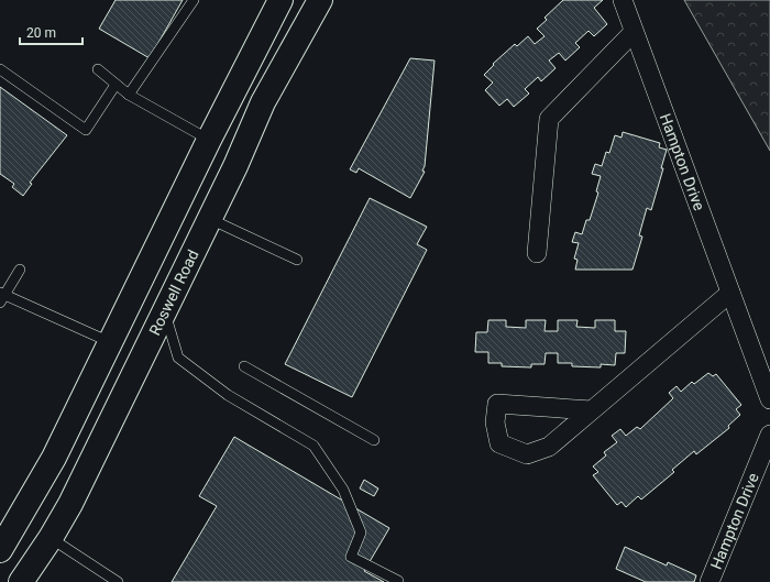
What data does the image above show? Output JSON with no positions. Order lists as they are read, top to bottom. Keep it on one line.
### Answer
{"streets":{"main road":["Roswell Road"],"street":["Hampton Drive"]},"scale_bar":"20 m"}
